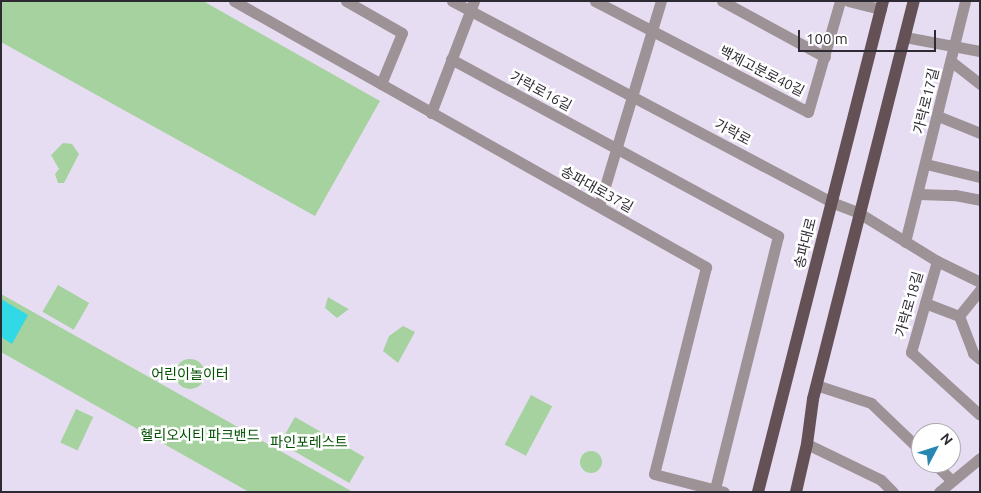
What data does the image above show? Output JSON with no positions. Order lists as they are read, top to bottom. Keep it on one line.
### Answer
{"streets":{"main road":["송파대로"],"street":["백제고분로40길","가락로16길","가락로17길","가락로","송파대로37길","가락로18길"]},"crossings":[["가락로16길","송파대로37길"],["가락로17길","가락로"],["가락로","송파대로"],["가락로","가락로18길"]],"parks":["어린이놀이터","헬리오시티 파크밴드","파인포레스트"],"scale_bar":"100 m","north":"top right"}
